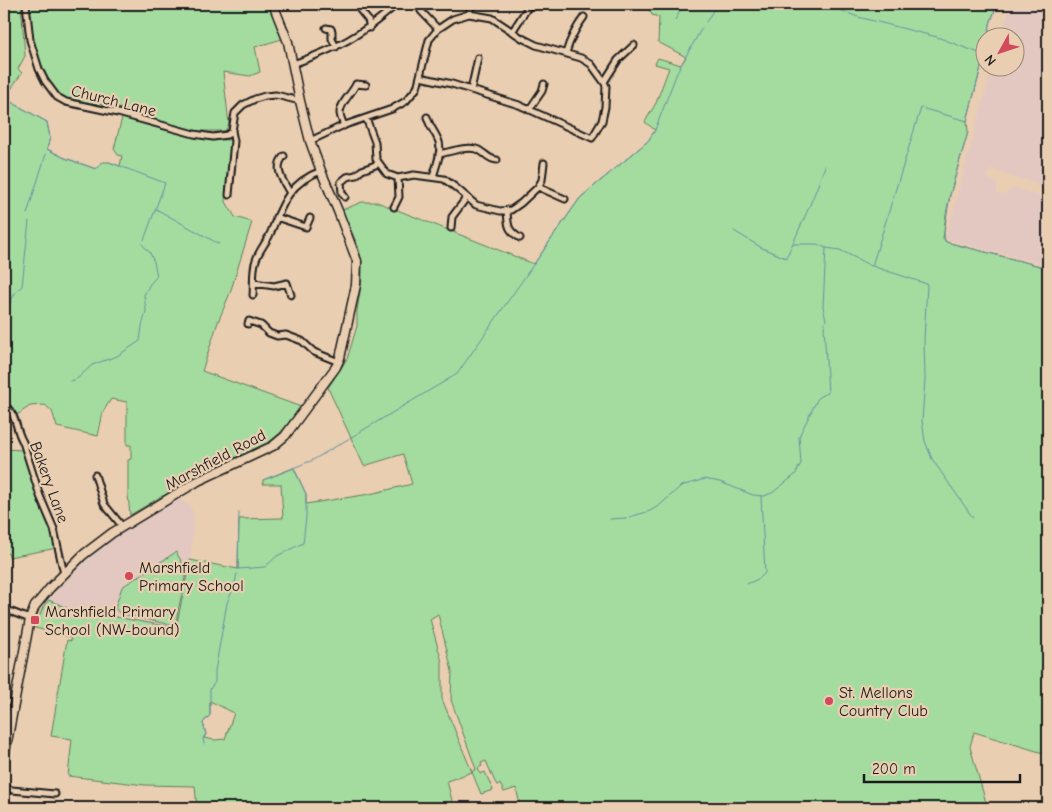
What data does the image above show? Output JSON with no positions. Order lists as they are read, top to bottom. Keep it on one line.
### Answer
{"streets":{"street":["Church Lane","Marshfield Road","Bakery Lane"]},"crossings":[["Marshfield Road","Bakery Lane"]],"places":{"other":["Marshfield Primary School","St. Mellons Country Club"],"transit":["Marshfield Primary School (NW-bound)"]},"scale_bar":"200 m","north":"bottom left"}
